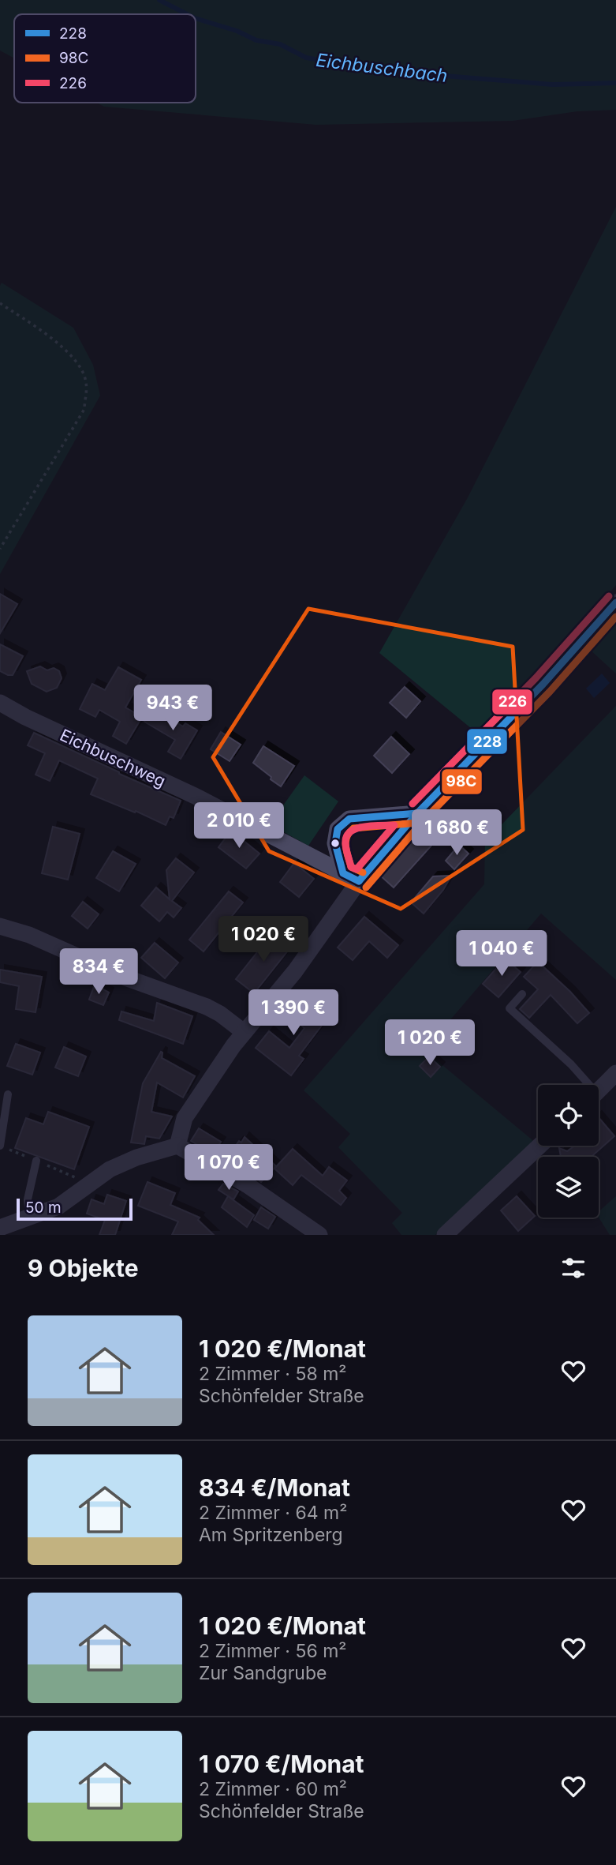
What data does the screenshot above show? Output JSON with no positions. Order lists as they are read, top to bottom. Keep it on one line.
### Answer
{"streets":{"street":["Eichbuschweg"]},"water":["Eichbuschbach"],"lines":["transit line 226","transit line 228","transit line 98C"],"legend":["228","98C","226"],"scale_bar":"50 m","page":{"price":["943 €","2 010 €","1 680 €","1 020 €","1 040 €","834 €","1 390 €","1 020 €","1 070 €"],"scale":"50 m","heading":"9 Objekte","list":[{"name":"1 020 €/Monat","note":"2 Zimmer · 58 m² · Schönfelder Straße"},{"name":"834 €/Monat","note":"2 Zimmer · 64 m² · Am Spritzenberg"},{"name":"1 020 €/Monat","note":"2 Zimmer · 56 m² · Zur Sandgrube"},{"name":"1 070 €/Monat","note":"2 Zimmer · 60 m² · Schönfelder Straße"}]}}
